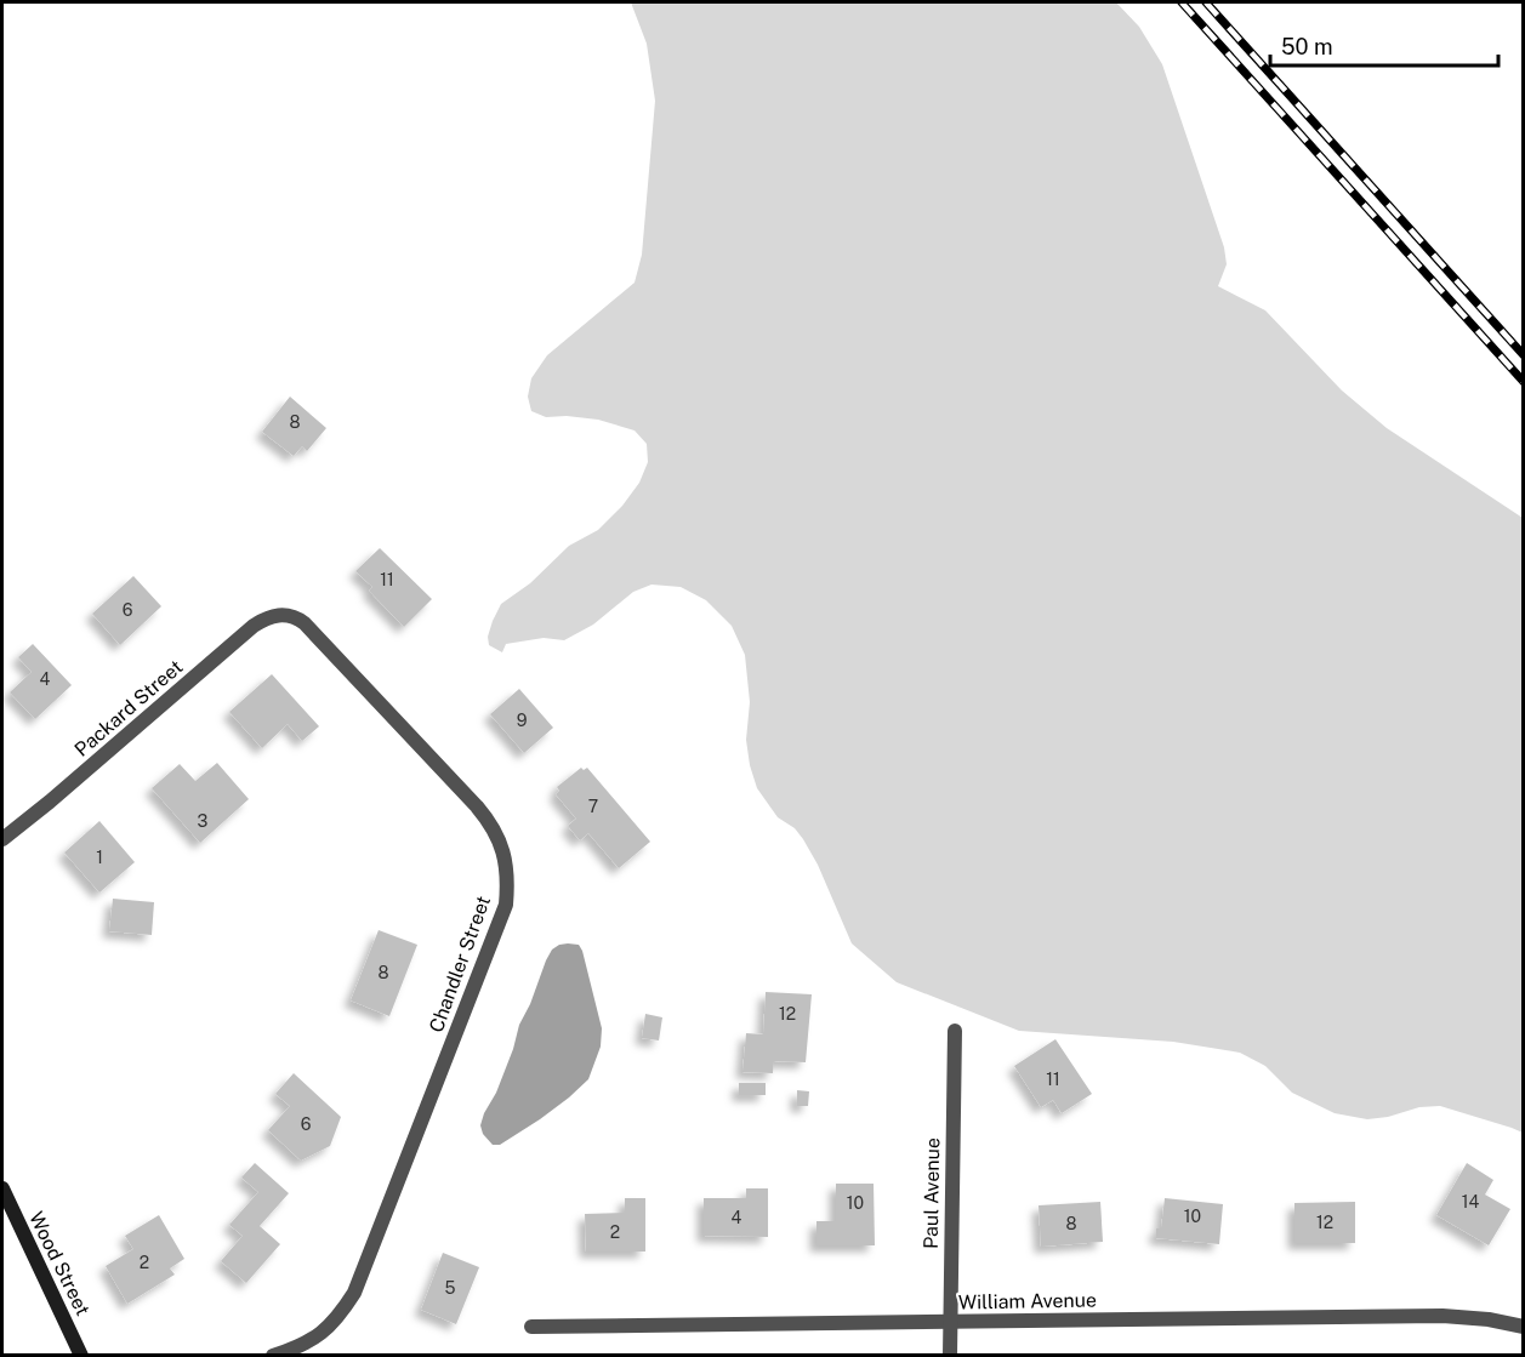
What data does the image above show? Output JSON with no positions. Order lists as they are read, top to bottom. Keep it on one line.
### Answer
{"streets":{"street":["Packard Street","Chandler Street","Paul Avenue","Wood Street","William Avenue"]},"crossings":[["Packard Street","Chandler Street"],["Paul Avenue","William Avenue"]],"house_numbers":["8","11","6","4","9","7","3","1","8","12","11","6","14","10","10","4","12","8","2","2","5"],"scale_bar":"50 m"}
